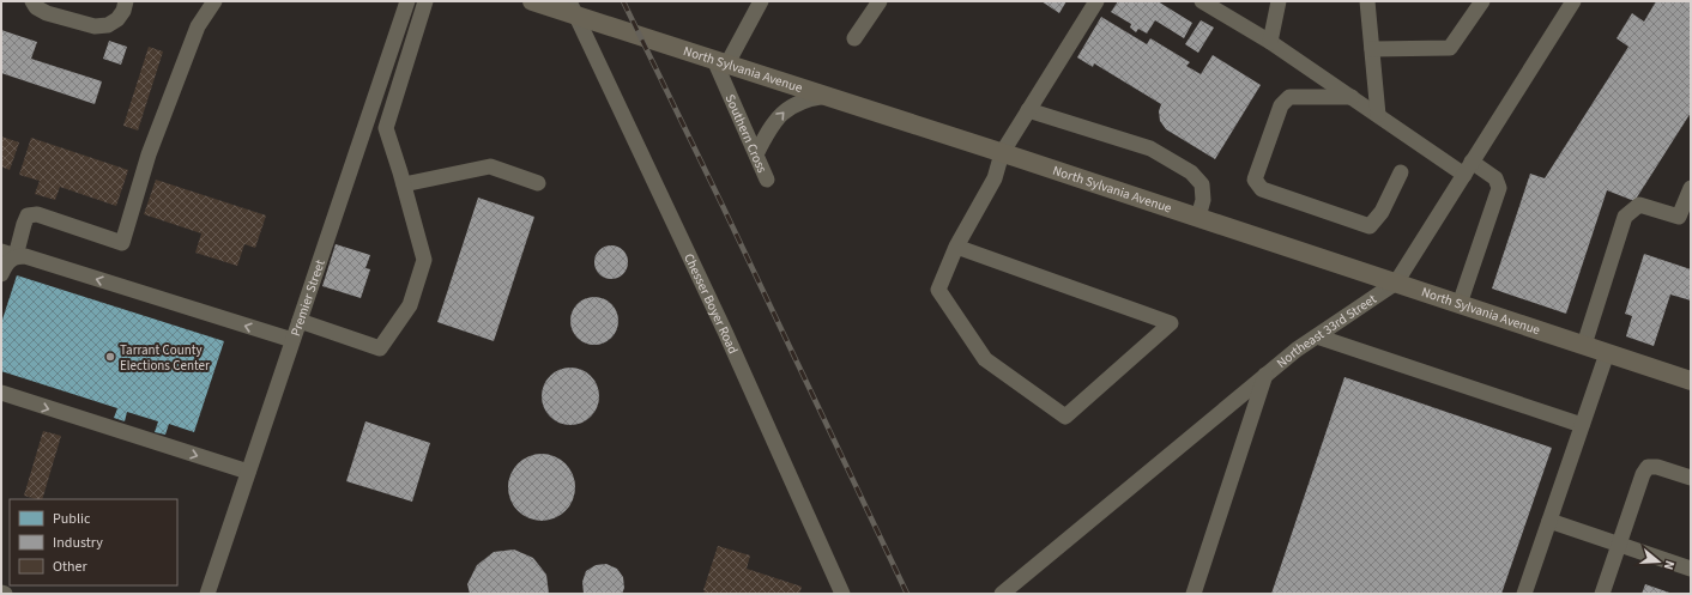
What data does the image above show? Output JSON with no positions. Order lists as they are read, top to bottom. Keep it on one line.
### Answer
{"streets":{"main road":["North Sylvania Avenue"],"street":["Southern Cross","Premier Street","Chesser Boyer Road","Northeast 33rd Street"]},"crossings":[["North Sylvania Avenue","Southern Cross"],["North Sylvania Avenue","Chesser Boyer Road"],["North Sylvania Avenue","Northeast 33rd Street"]],"places":["Tarrant County Elections Center"],"legend":["Public","Industry","Other"],"north":"right"}
